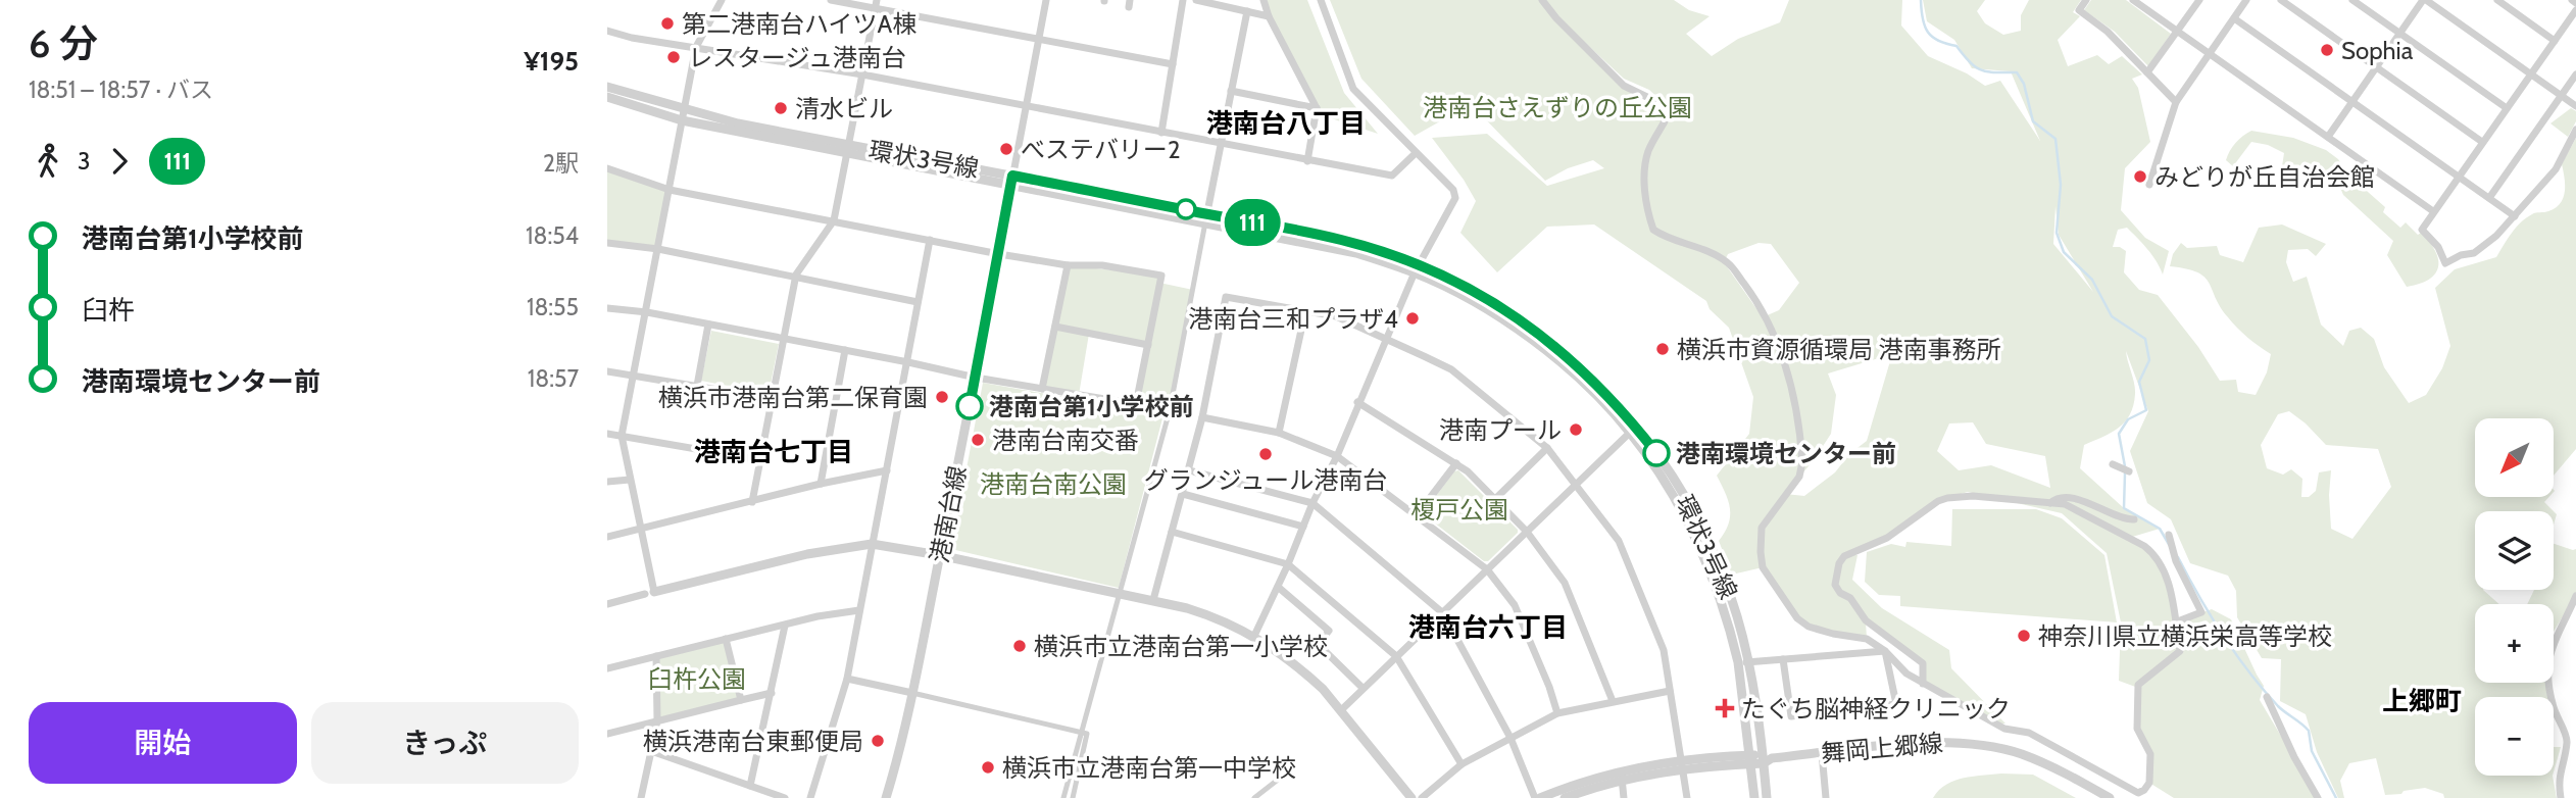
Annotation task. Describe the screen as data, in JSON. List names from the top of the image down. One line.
{"streets":{"street":["環状3号線","港南台線","舞岡上郷線"]},"crossings":[["環状3号線","港南台線"],["環状3号線","舞岡上郷線"]],"districts":["港南台八丁目","港南台七丁目","港南台六丁目","上郷町"],"parks":["港南台さえずりの丘公園","港南台南公園","榎戸公園","臼杵公園"],"places":{"other":["第二港南台ハイツA棟","Sophia","レスタージュ港南台","清水ビル","べステバリー2","みどりが丘自治会館","港南台三和プラザ4","横浜市資源循環局 港南事務所","横浜市港南台第二保育園","港南台第1小学校前","港南プール","港南台南交番","港南環境センター前","グランジュール港南台","神奈川県立横浜栄高等学校","横浜市立港南台第一小学校","横浜港南台東郵便局","横浜市立港南台第一中学校"],"health":["たぐち脳神経クリニック"]},"lines":["bus line 111"],"north":"bottom left","page":{"heading":["6 分","18:51 – 18:57 · バス","¥195"],"on_map":"111","legs":["3","111","2駅"],"list":[{"name":"港南台第1小学校前","value":"18:54"},{"name":"臼杵","value":"18:55"},{"name":"港南環境センター前","value":"18:57"}],"map_buttons":["+","−"],"buttons":["開始","きっぷ"]}}
